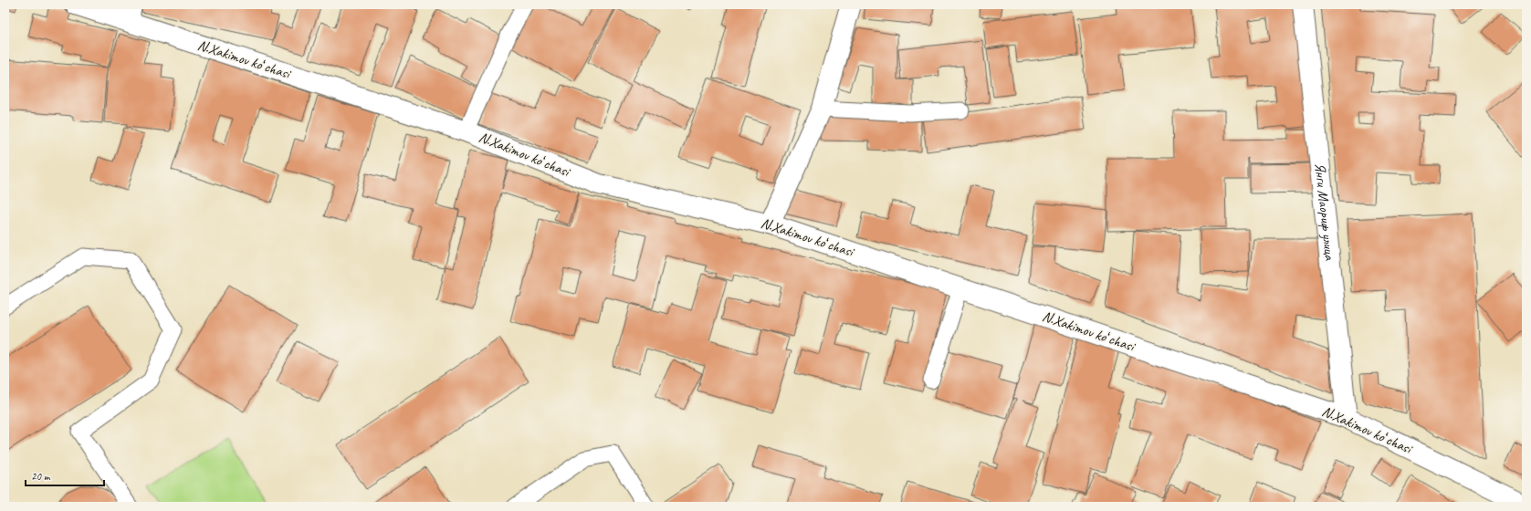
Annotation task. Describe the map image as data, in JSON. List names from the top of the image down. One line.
{"streets":{"street":["N.Xakimov koʻchasi","Янги Маориф улица"]},"crossings":[["N.Xakimov koʻchasi","Янги Маориф улица"]],"scale_bar":"20 m"}
